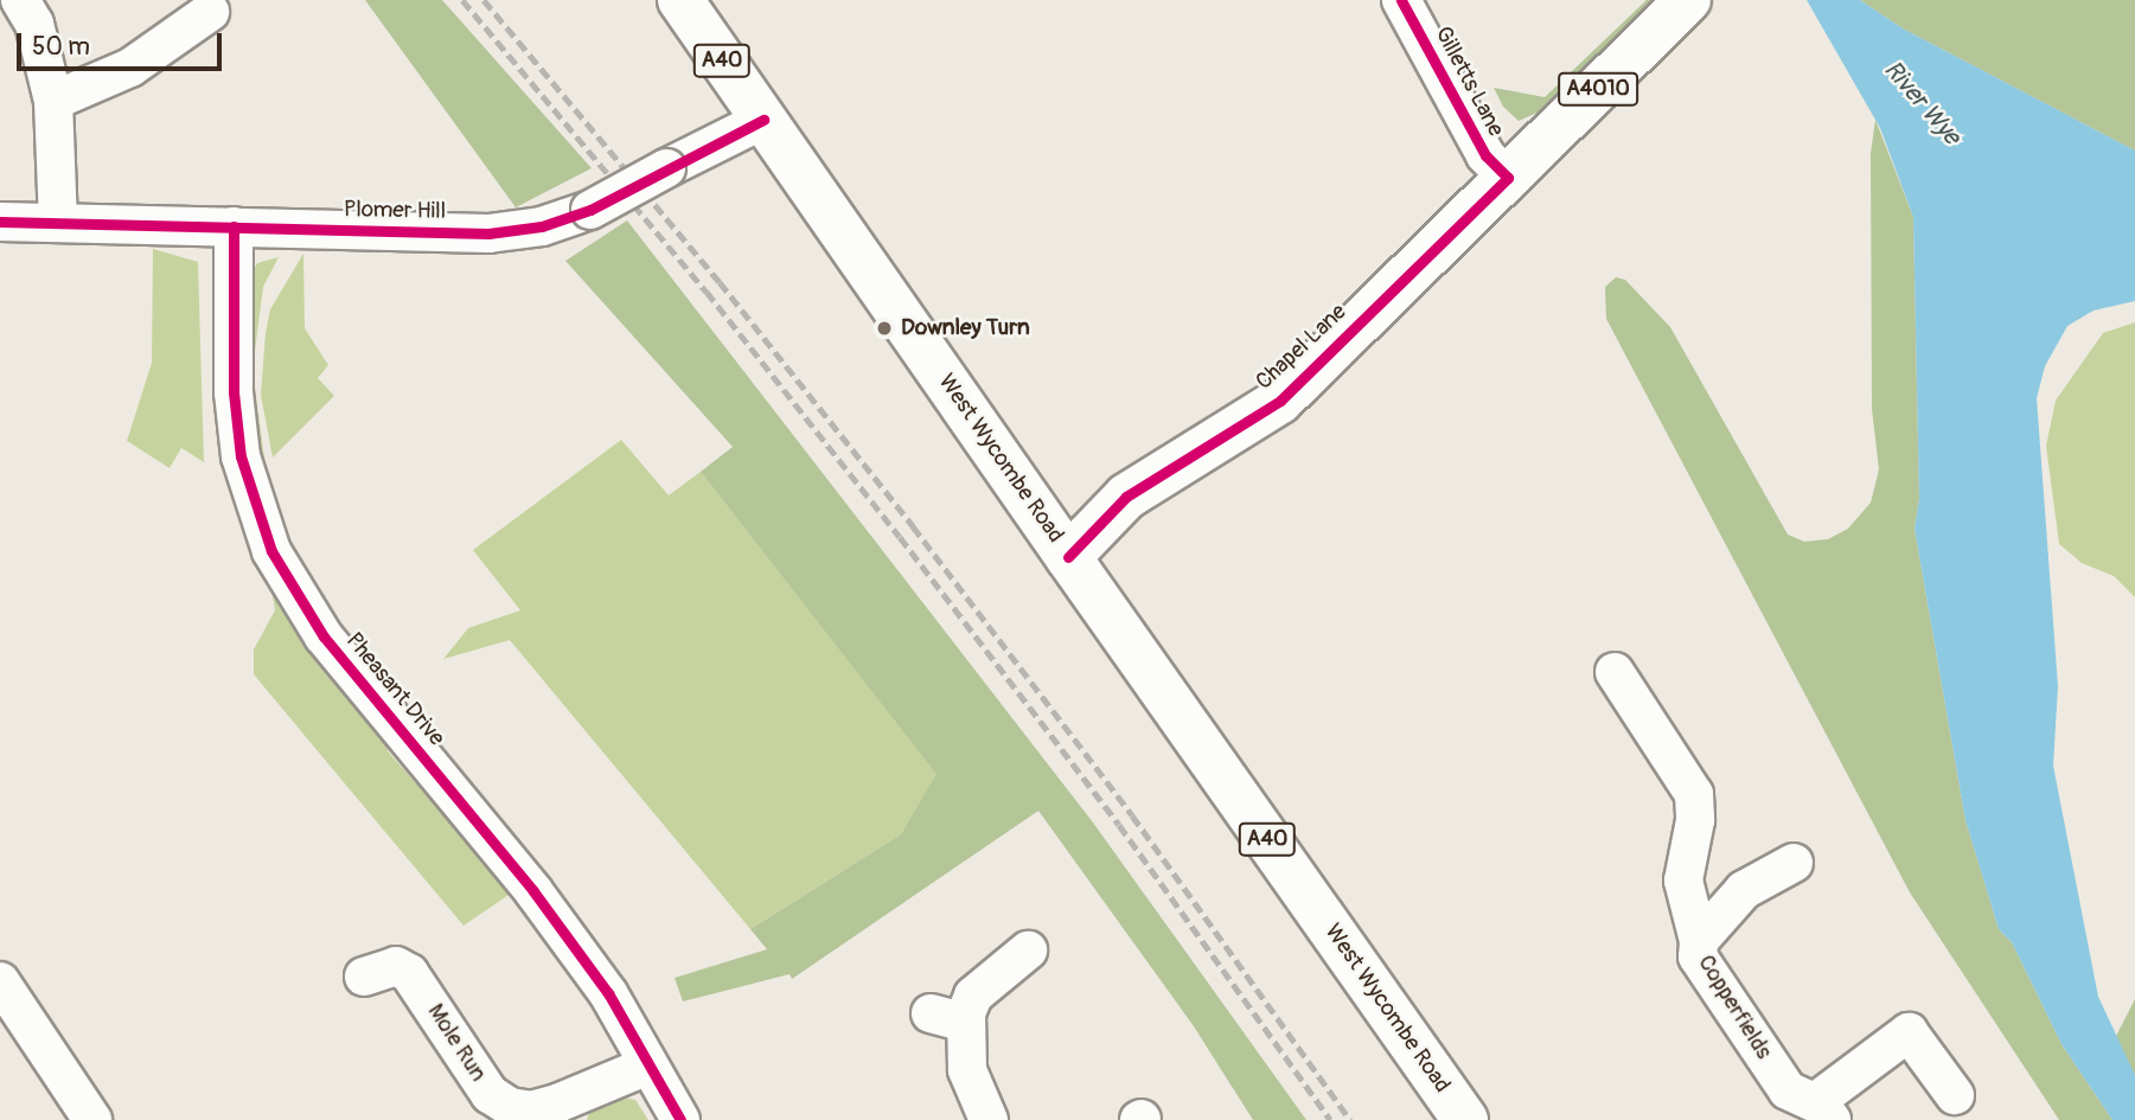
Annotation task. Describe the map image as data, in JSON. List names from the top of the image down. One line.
{"streets":{"main road":["A40","A4010","Chapel Lane","West Wycombe Road"],"street":["Gilletts Lane","Plomer Hill","Pheasant Drive","Copperfields","Mole Run"]},"crossings":[["Gilletts Lane","Chapel Lane"],["Plomer Hill","West Wycombe Road"],["Plomer Hill","Pheasant Drive"],["Chapel Lane","West Wycombe Road"],["Pheasant Drive","Mole Run"]],"water":["River Wye"],"places":["Downley Turn"],"scale_bar":"50 m"}
